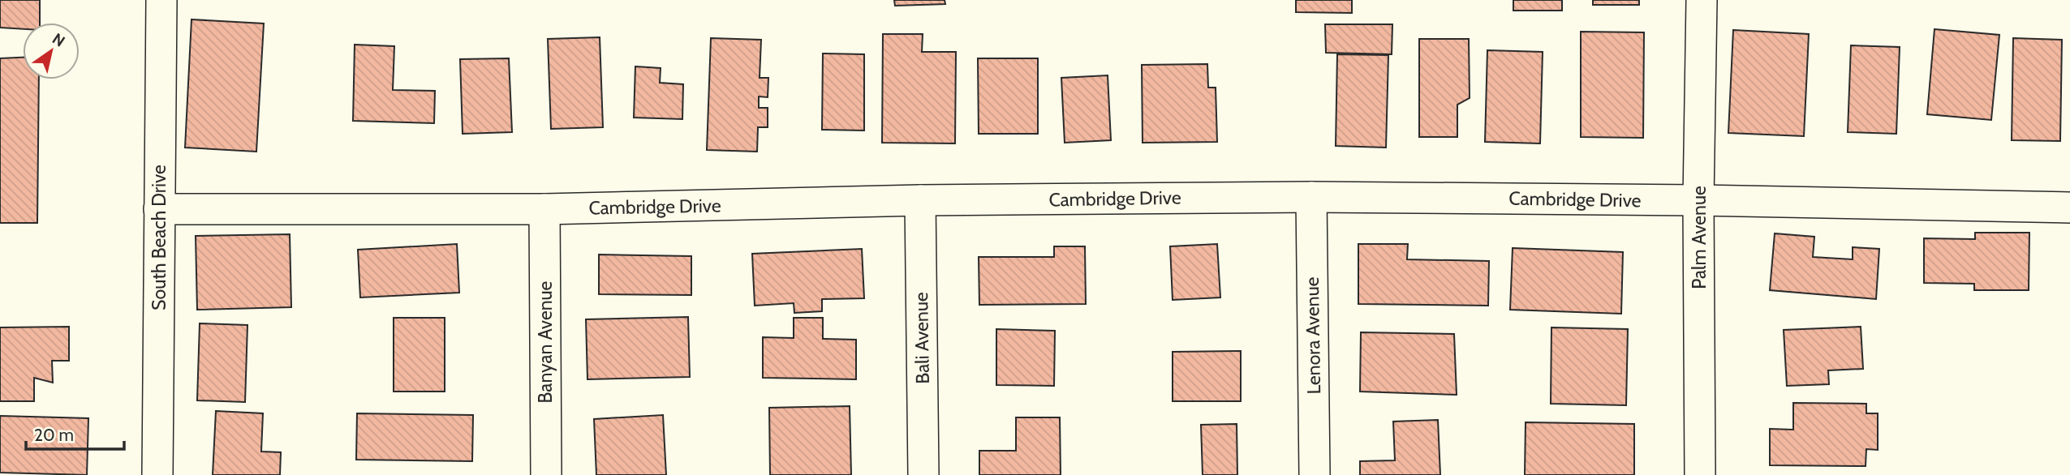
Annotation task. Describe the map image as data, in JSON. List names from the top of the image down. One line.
{"streets":{"street":["Cambridge Drive","South Beach Drive","Palm Avenue","Lenora Avenue","Bali Avenue","Banyan Avenue"]},"crossings":[["Cambridge Drive","South Beach Drive"],["Cambridge Drive","Palm Avenue"],["Cambridge Drive","Lenora Avenue"],["Cambridge Drive","Bali Avenue"],["Cambridge Drive","Banyan Avenue"]],"scale_bar":"20 m","north":"top right"}
